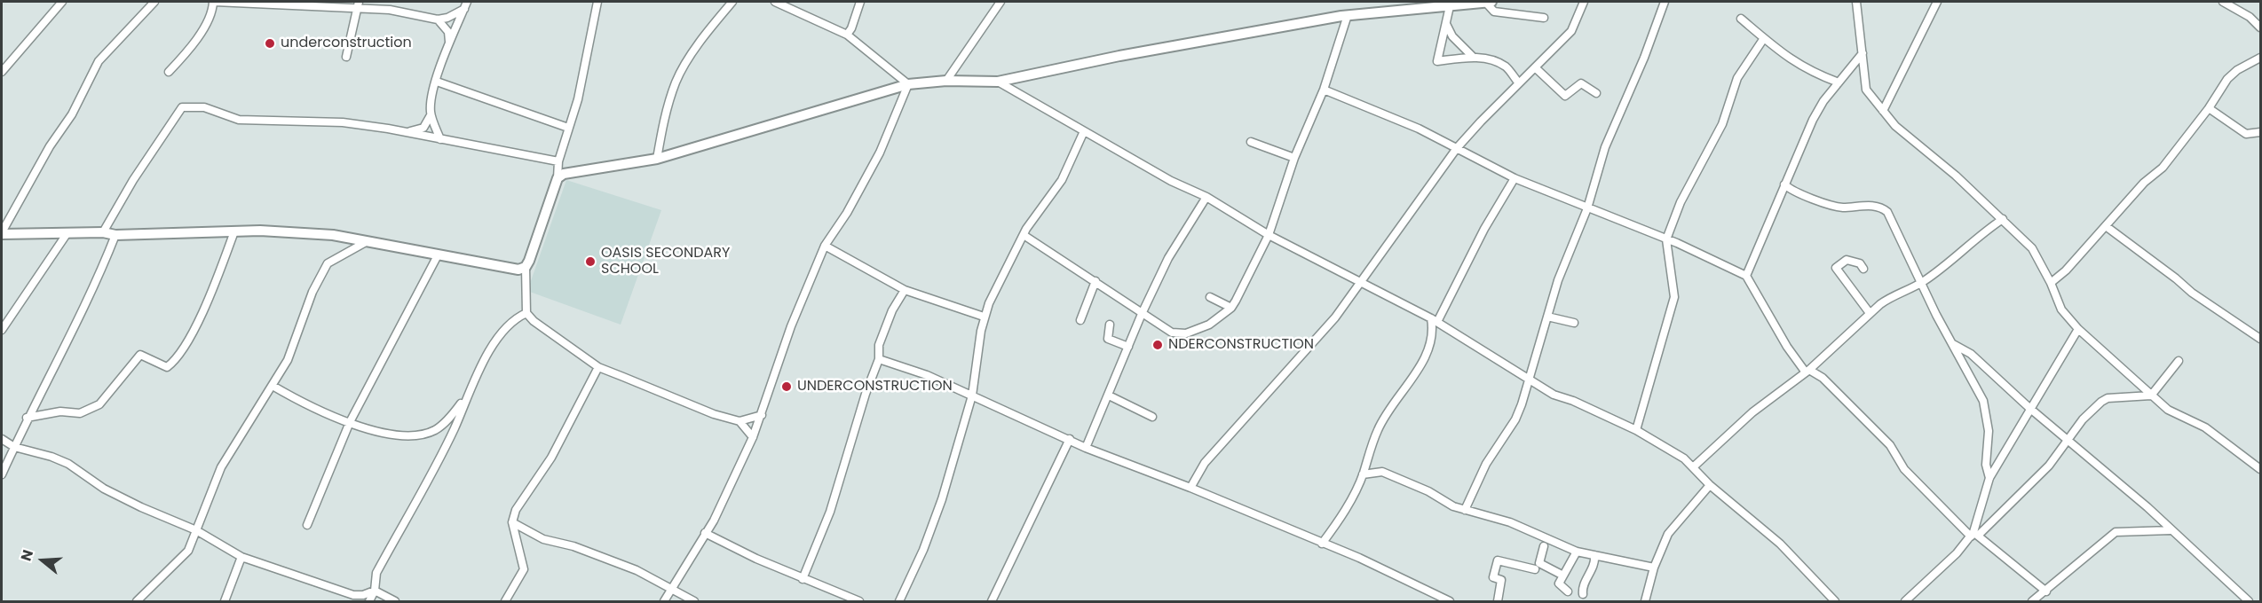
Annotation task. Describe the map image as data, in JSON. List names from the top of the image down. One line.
{"places":["underconstruction","OASIS SECONDARY SCHOOL","NDERCONSTRUCTION","UNDERCONSTRUCTION"],"north":"left"}
